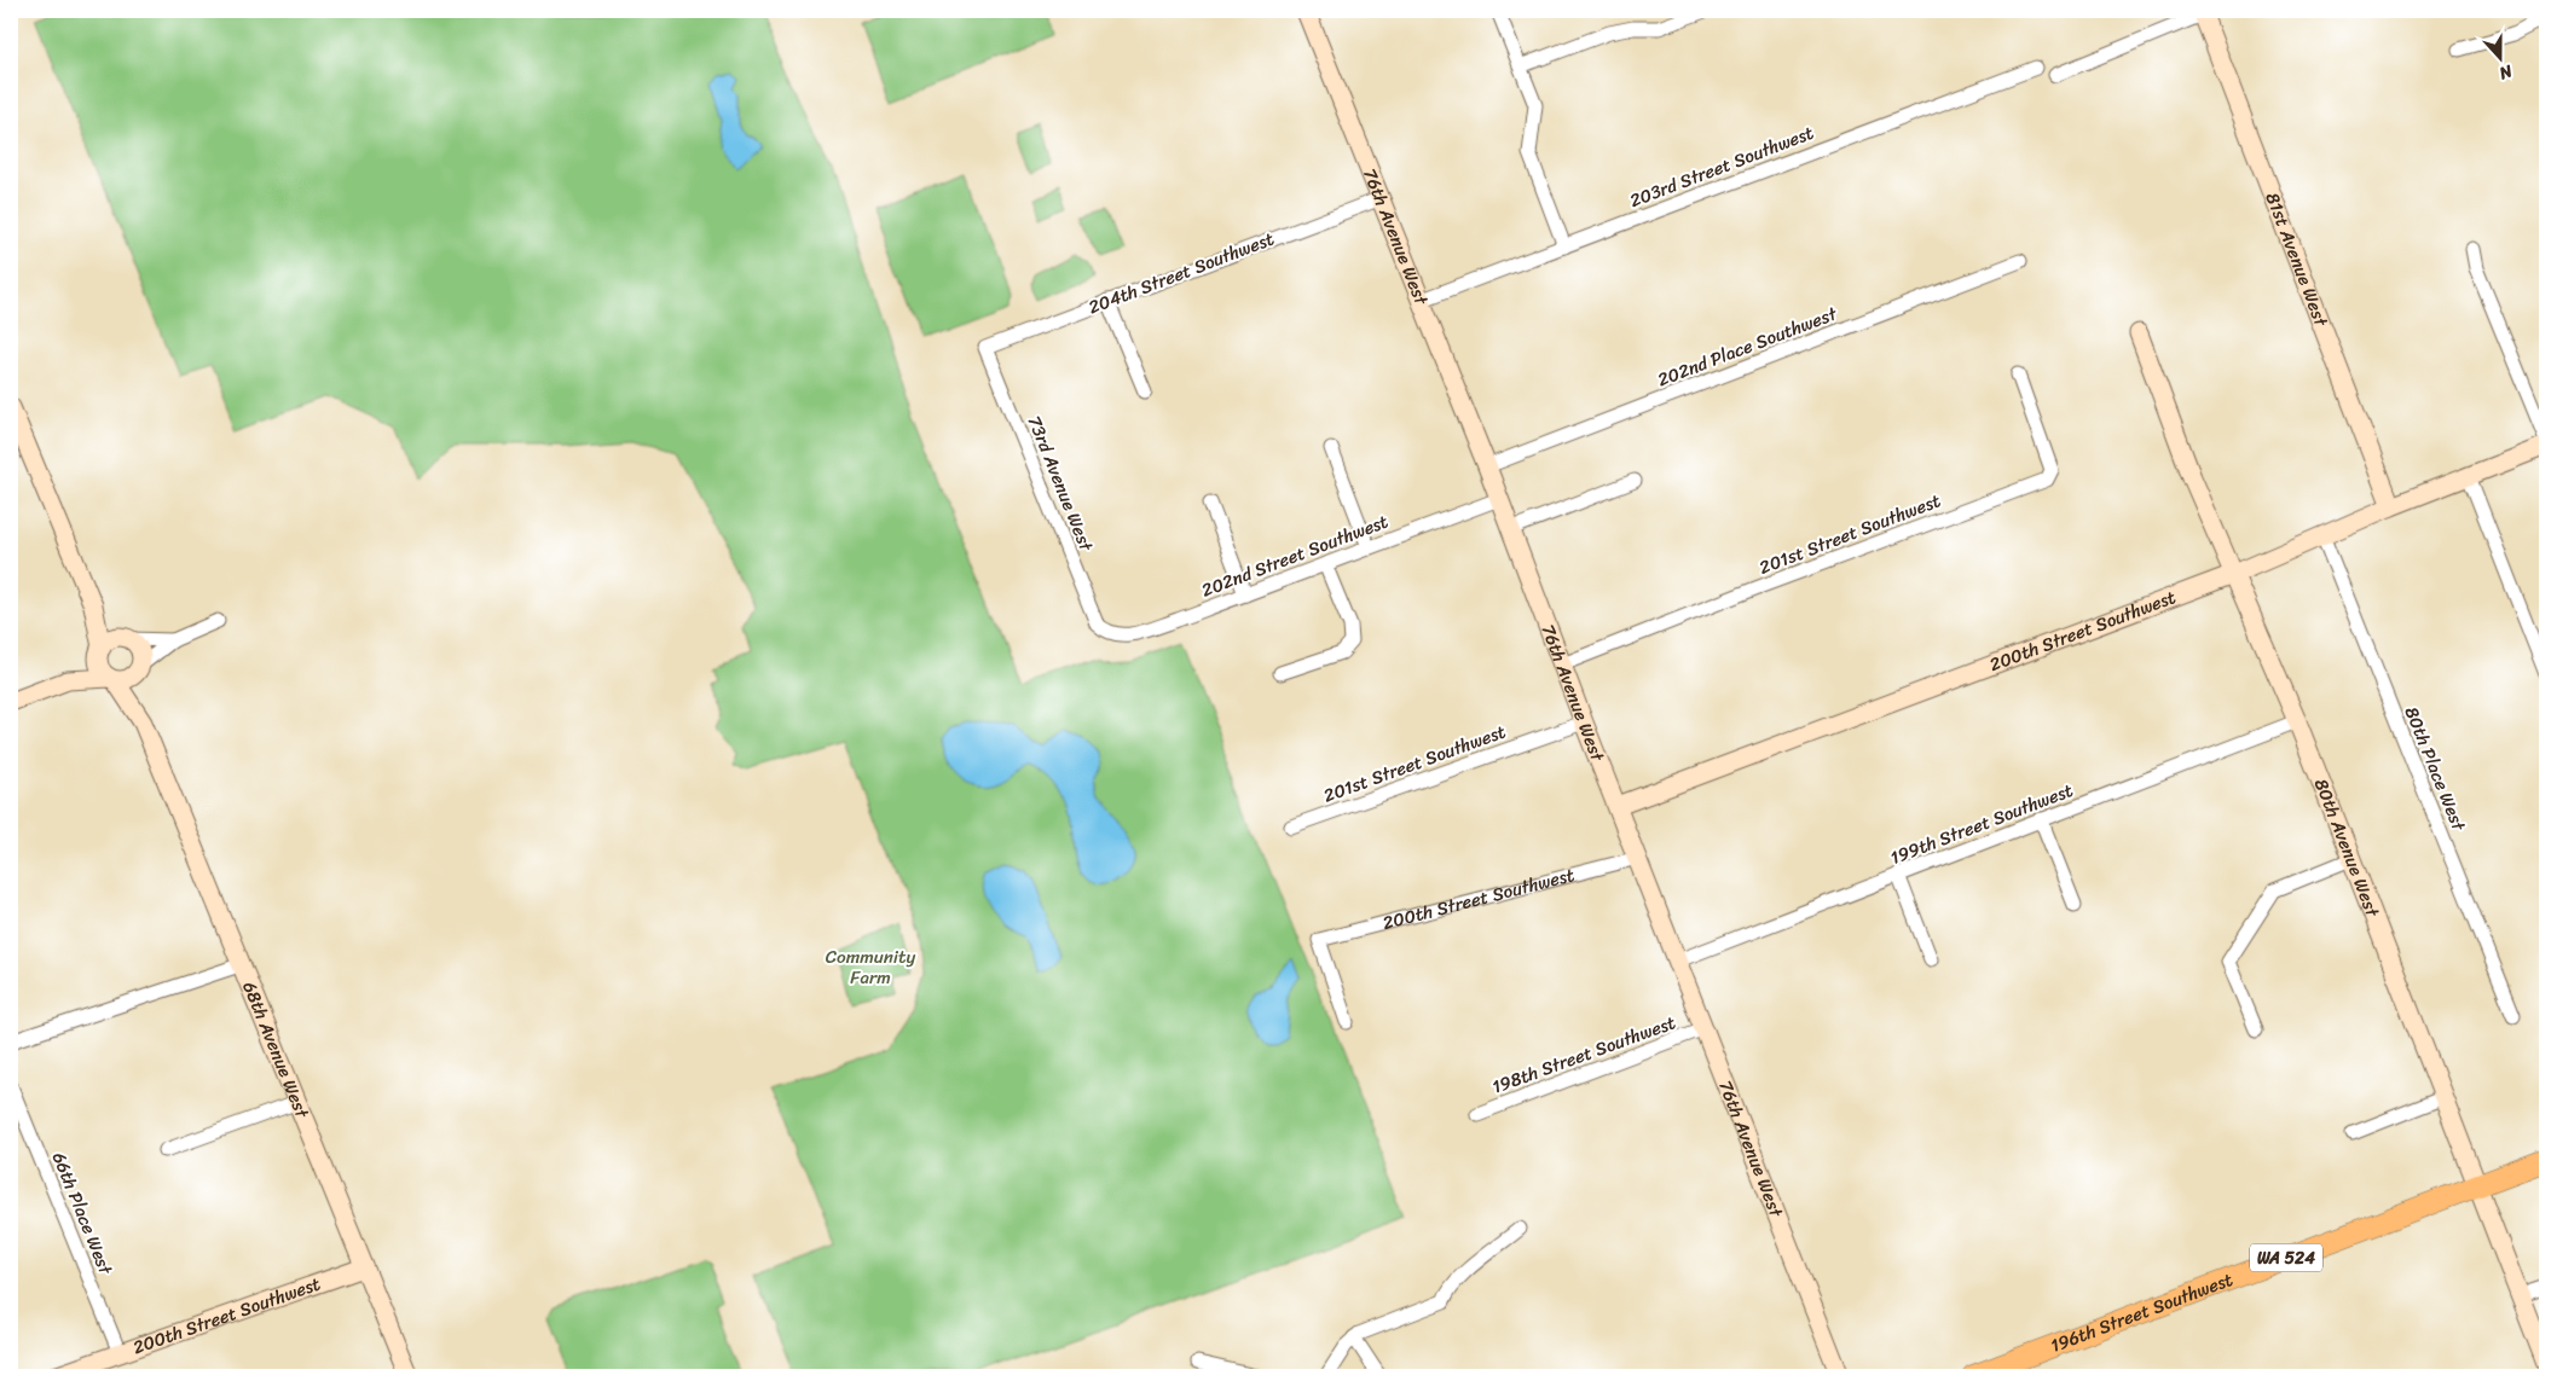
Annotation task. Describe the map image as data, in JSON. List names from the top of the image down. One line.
{"streets":{"main road":["WA 524","196th Street Southwest"],"street":["203rd Street Southwest","76th Avenue West","81st Avenue West","204th Street Southwest","202nd Place Southwest","73rd Avenue West","201st Street Southwest","202nd Street Southwest","200th Street Southwest","80th Place West","199th Street Southwest","80th Avenue West","68th Avenue West","198th Street Southwest","66th Place West"]},"crossings":[["203rd Street Southwest","76th Avenue West"],["76th Avenue West","204th Street Southwest"],["76th Avenue West","202nd Place Southwest"],["76th Avenue West","201st Street Southwest"],["76th Avenue West","202nd Street Southwest"],["76th Avenue West","200th Street Southwest"],["76th Avenue West","199th Street Southwest"],["76th Avenue West","198th Street Southwest"],["81st Avenue West","200th Street Southwest"],["204th Street Southwest","73rd Avenue West"],["73rd Avenue West","202nd Street Southwest"],["200th Street Southwest","80th Place West"],["200th Street Southwest","80th Avenue West"],["200th Street Southwest","68th Avenue West"],["200th Street Southwest","66th Place West"],["199th Street Southwest","80th Avenue West"],["80th Avenue West","196th Street Southwest"]],"parks":["Community Farm"],"north":"bottom"}
